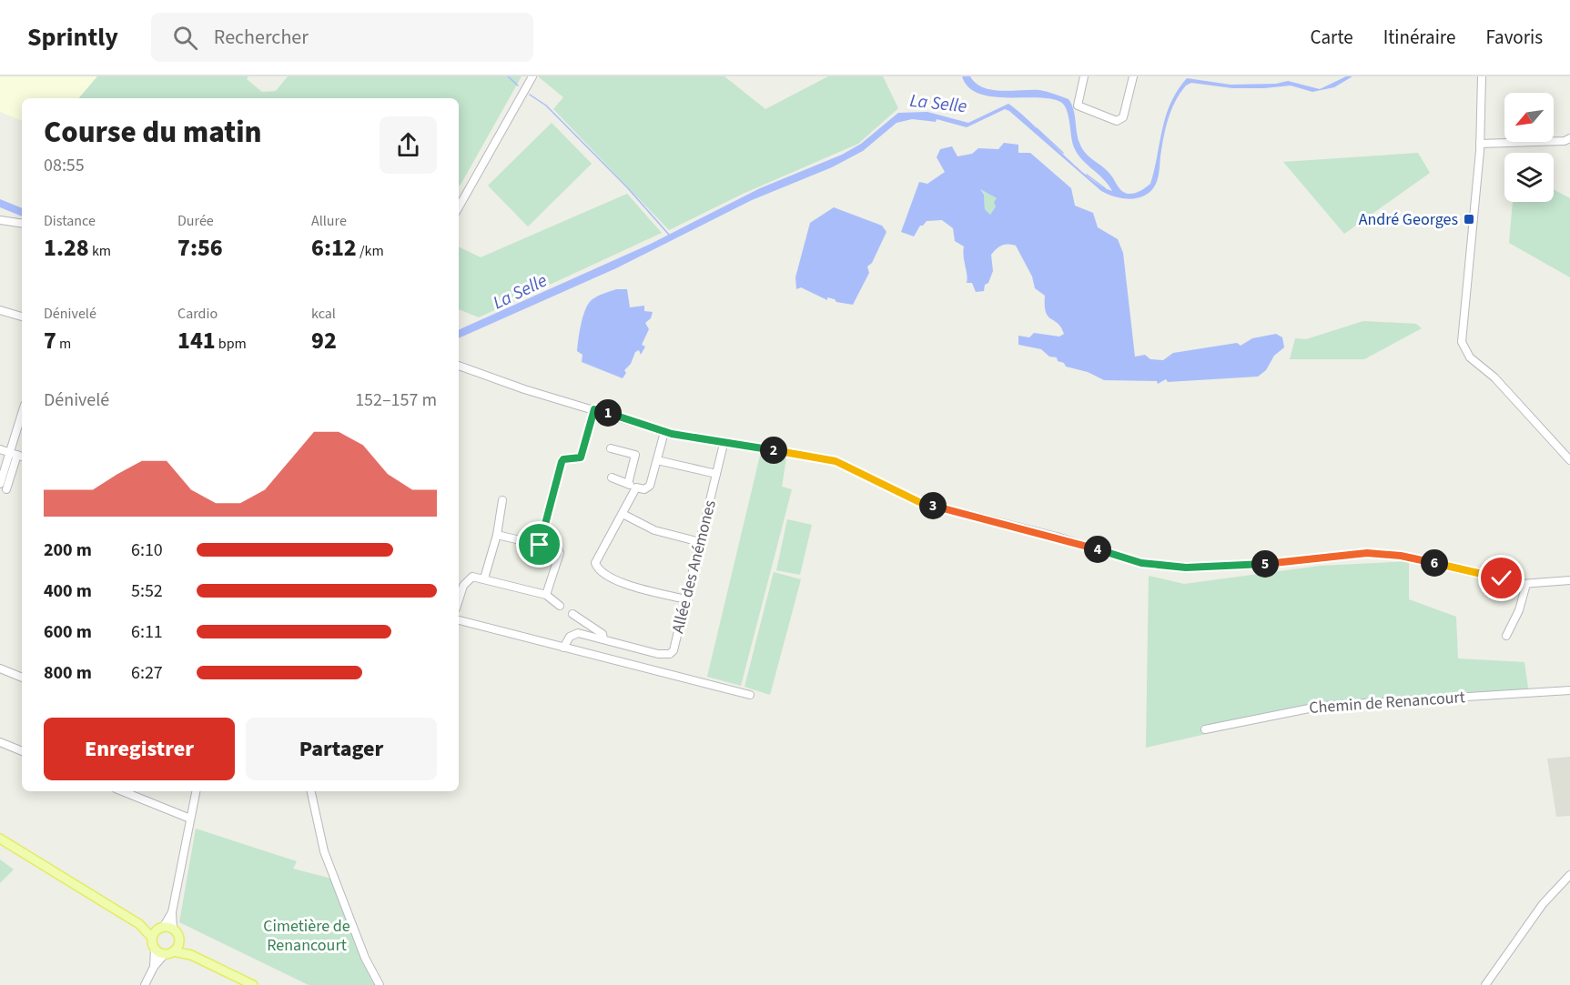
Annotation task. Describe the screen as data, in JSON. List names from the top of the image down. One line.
{"streets":{"street":["Allée des Anémones","Chemin de Renancourt"]},"water":["La Selle"],"parks":["Cimetière de Renancourt"],"places":{"transit":["André Georges"]},"north":"bottom left","page":{"header":"Sprintly","search":"Rechercher","nav":["Carte","Itinéraire","Favoris"],"heading":["Course du matin","08:55"],"stats":[["Distance","1.28 km"],["Durée","7:56"],["Allure","6:12 /km"],["Dénivelé","7 m"],["Cardio","141 bpm"],["kcal","92"]],"chart":["Dénivelé","152–157 m"],"pins":["1","2","3","4","6","5"],"list":[{"name":"200 m","note":"6:10"},{"name":"400 m","note":"5:52"},{"name":"600 m","note":"6:11"},{"name":"800 m","note":"6:27"}],"buttons":["Enregistrer","Partager"]}}
